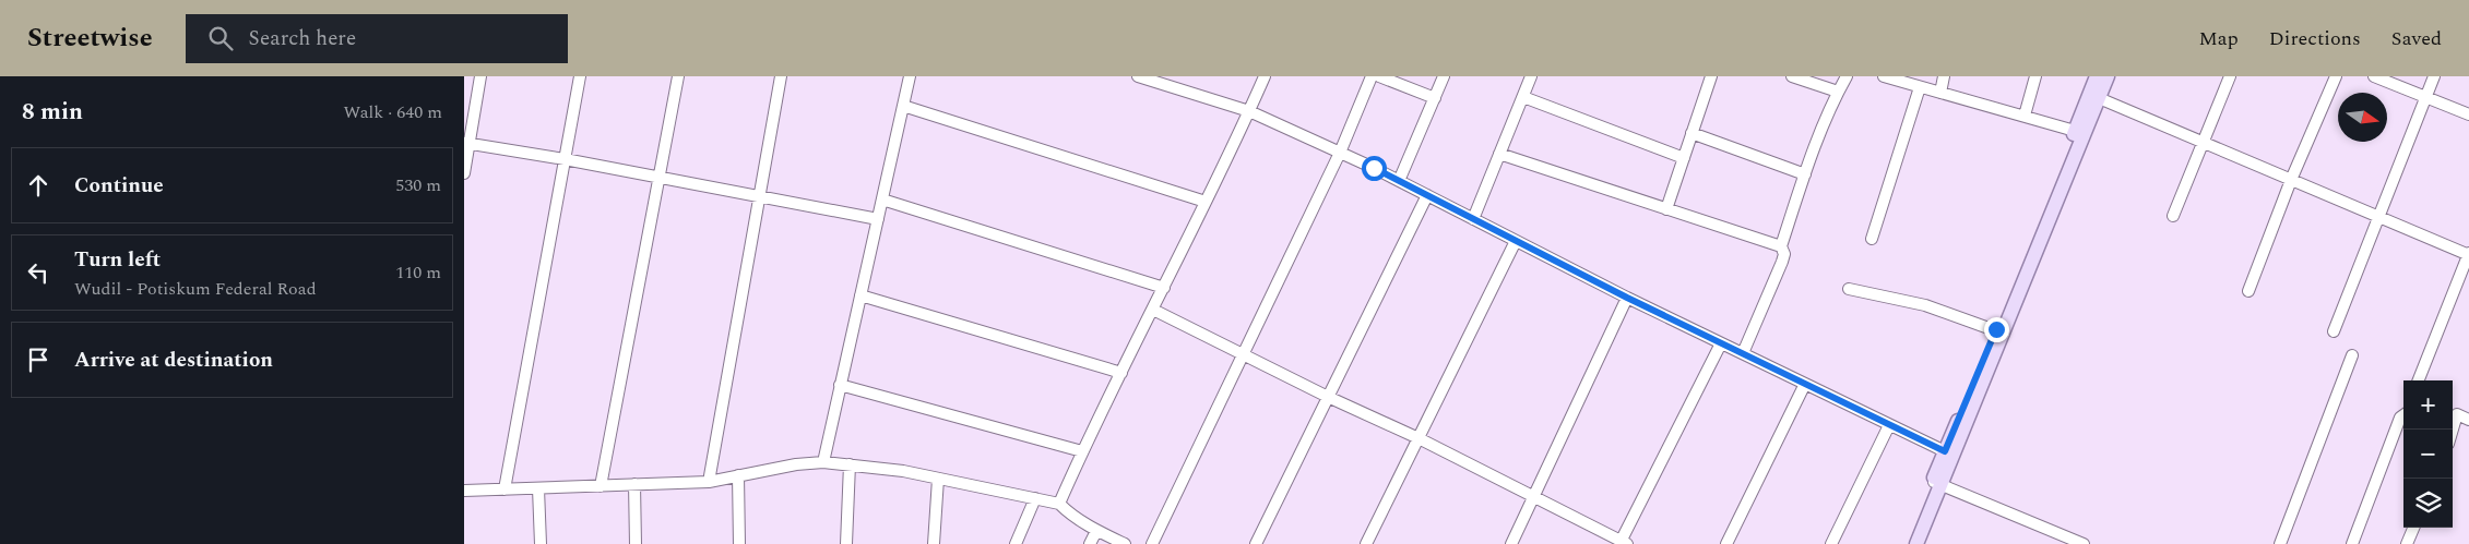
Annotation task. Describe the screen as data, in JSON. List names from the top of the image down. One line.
{"north":"right","page":{"header":"Streetwise","search":"Search here","nav":["Map","Directions","Saved"],"heading":["8 min","Walk · 640 m"],"list":[["Continue","530 m"],["Turn left","Wudil - Potiskum Federal Road","110 m"],"Arrive at destination"],"map_buttons":["+","−"]}}
